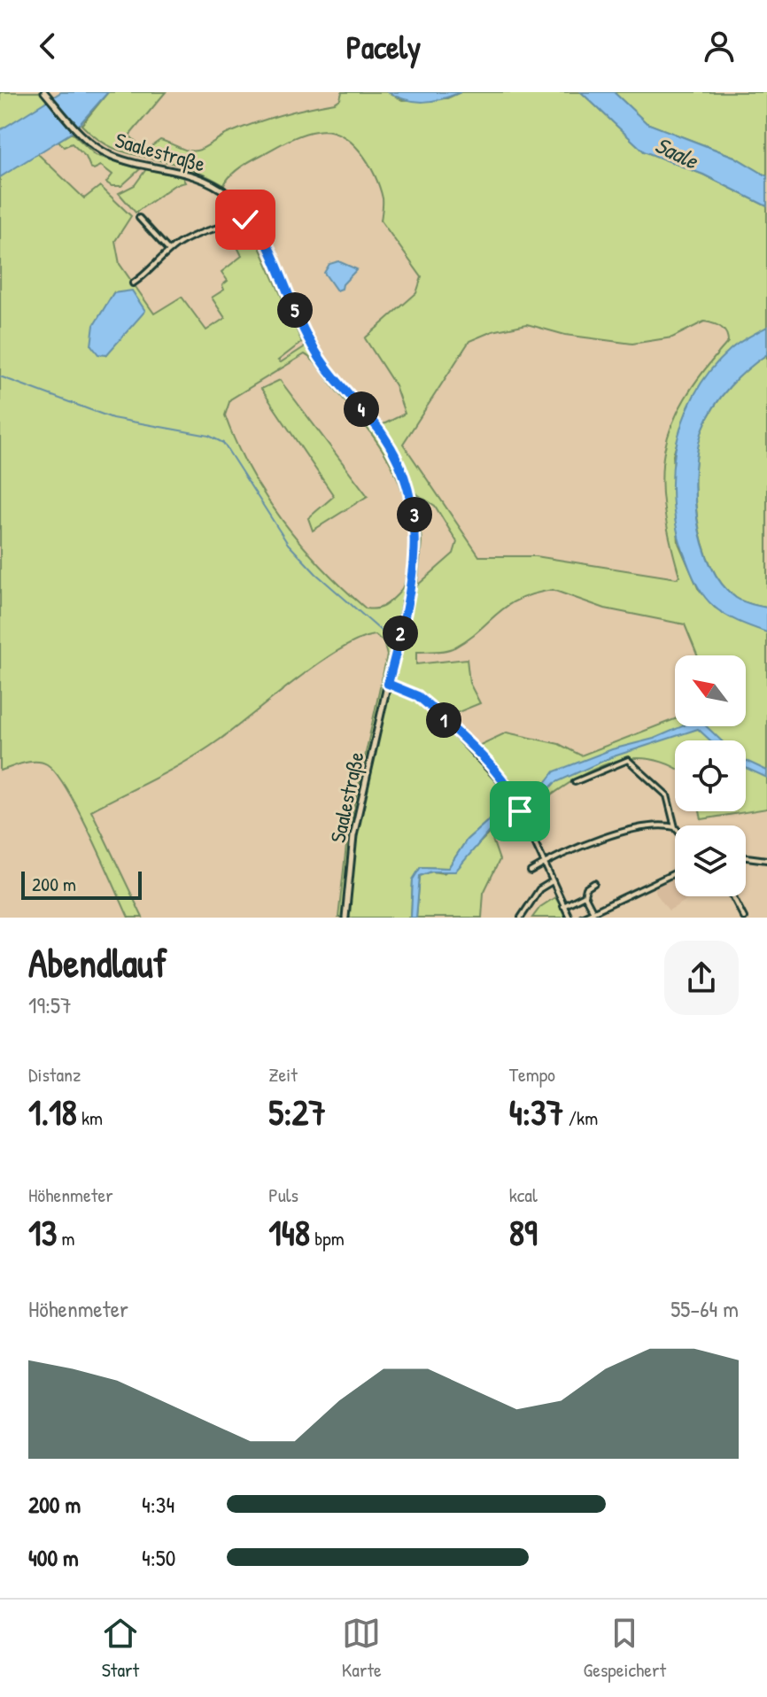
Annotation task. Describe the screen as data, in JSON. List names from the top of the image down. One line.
{"streets":{"street":["Saalestraße"]},"water":["Saale"],"scale_bar":"200 m","north":"top left","page":{"header":"Pacely","pins":["5","4","3","2","1"],"scale":"200 m","heading":["Abendlauf","19:57"],"stats":[["Distanz","1.18 km"],["Zeit","5:27"],["Tempo","4:37 /km"],["Höhenmeter","13 m"],["Puls","148 bpm"],["kcal","89"]],"chart":["Höhenmeter","55–64 m"],"list":[{"name":"200 m","note":"4:34"},{"name":"400 m","note":"4:50"}],"tabs":["Start","Karte","Gespeichert"]}}
